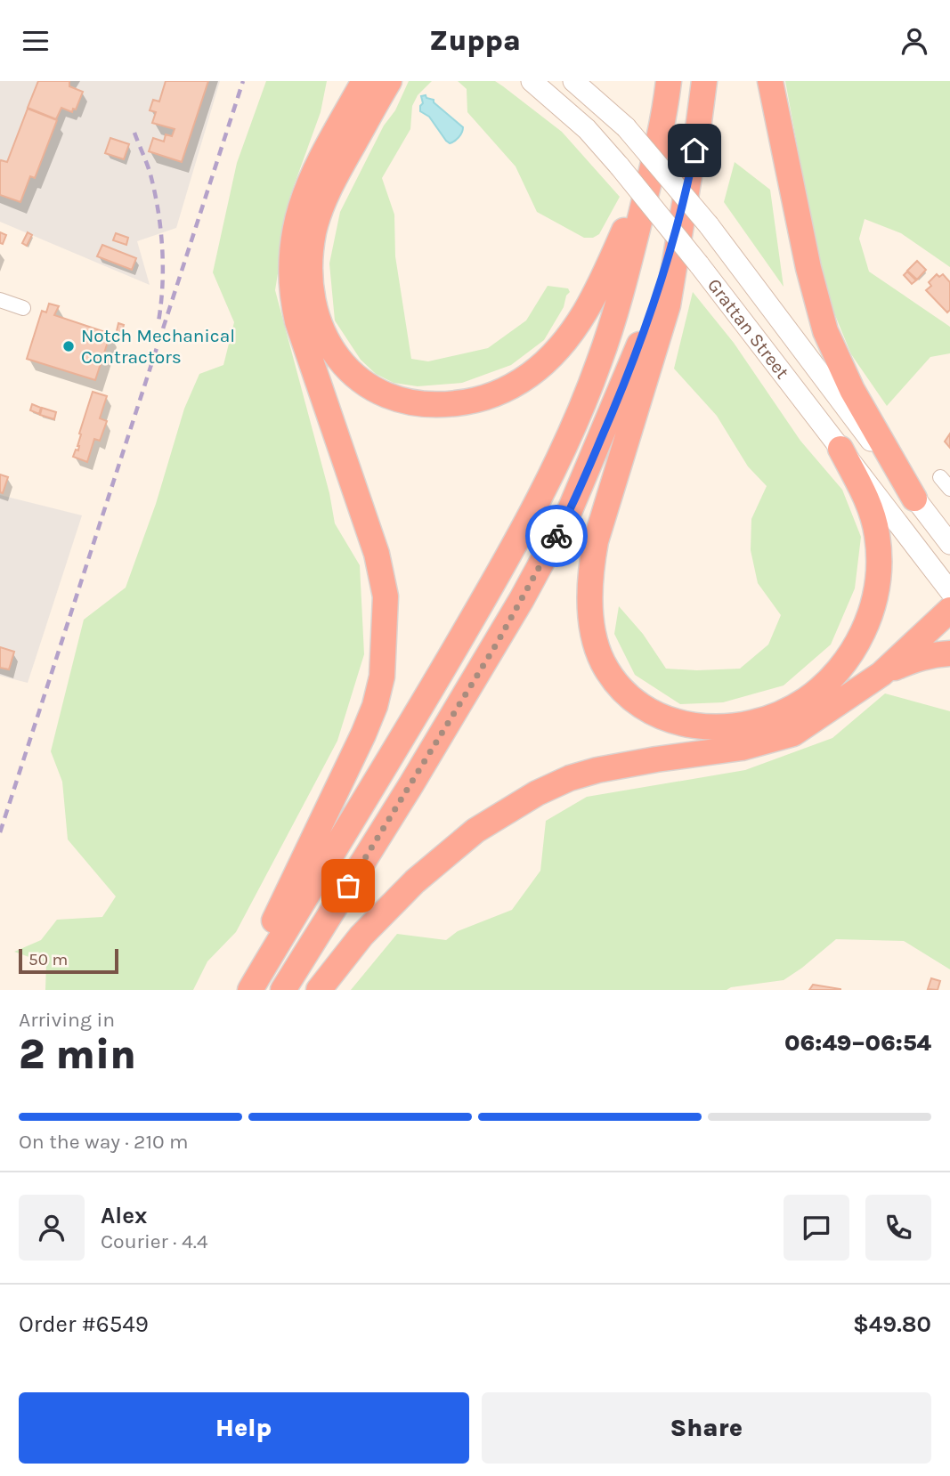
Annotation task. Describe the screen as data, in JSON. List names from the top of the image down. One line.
{"streets":{"main road":["Grattan Street"]},"places":["Notch Mechanical Contractors"],"scale_bar":"50 m","page":{"header":"Zuppa","scale":"50 m","heading":["2 min","Arriving in","06:49–06:54"],"panel":["Alex","Courier · 4.4","Order #6549","$49.80"],"bar":"On the way · 210 m","buttons":["Help","Share"]}}
